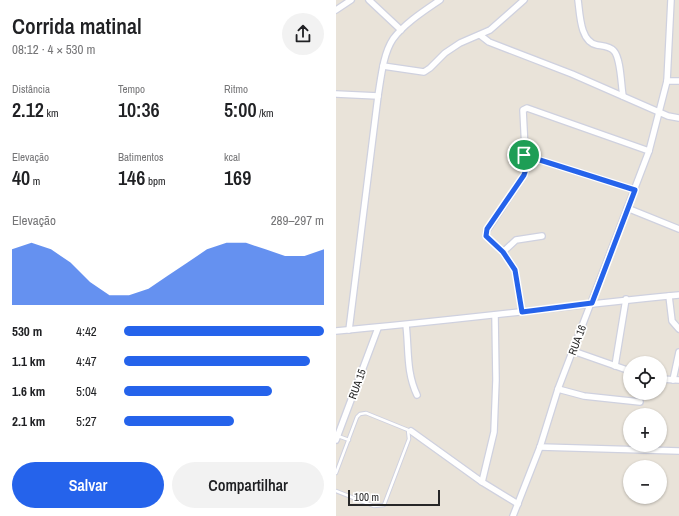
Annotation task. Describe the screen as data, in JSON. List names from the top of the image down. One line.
{"streets":{"street":["RUA 16","RUA 15"]},"scale_bar":"100 m","page":{"heading":["Corrida matinal","08:12 · 4 × 530 m"],"stats":[["Distância","2.12 km"],["Tempo","10:36"],["Ritmo","5:00 /km"],["Elevação","40 m"],["Batimentos","146 bpm"],["kcal","169"]],"chart":["Elevação","289–297 m"],"list":[{"name":"530 m","note":"4:42"},{"name":"1.1 km","note":"4:47"},{"name":"1.6 km","note":"5:04"},{"name":"2.1 km","note":"5:27"}],"map_buttons":["+","−"],"buttons":["Salvar","Compartilhar"],"scale":"100 m"}}
